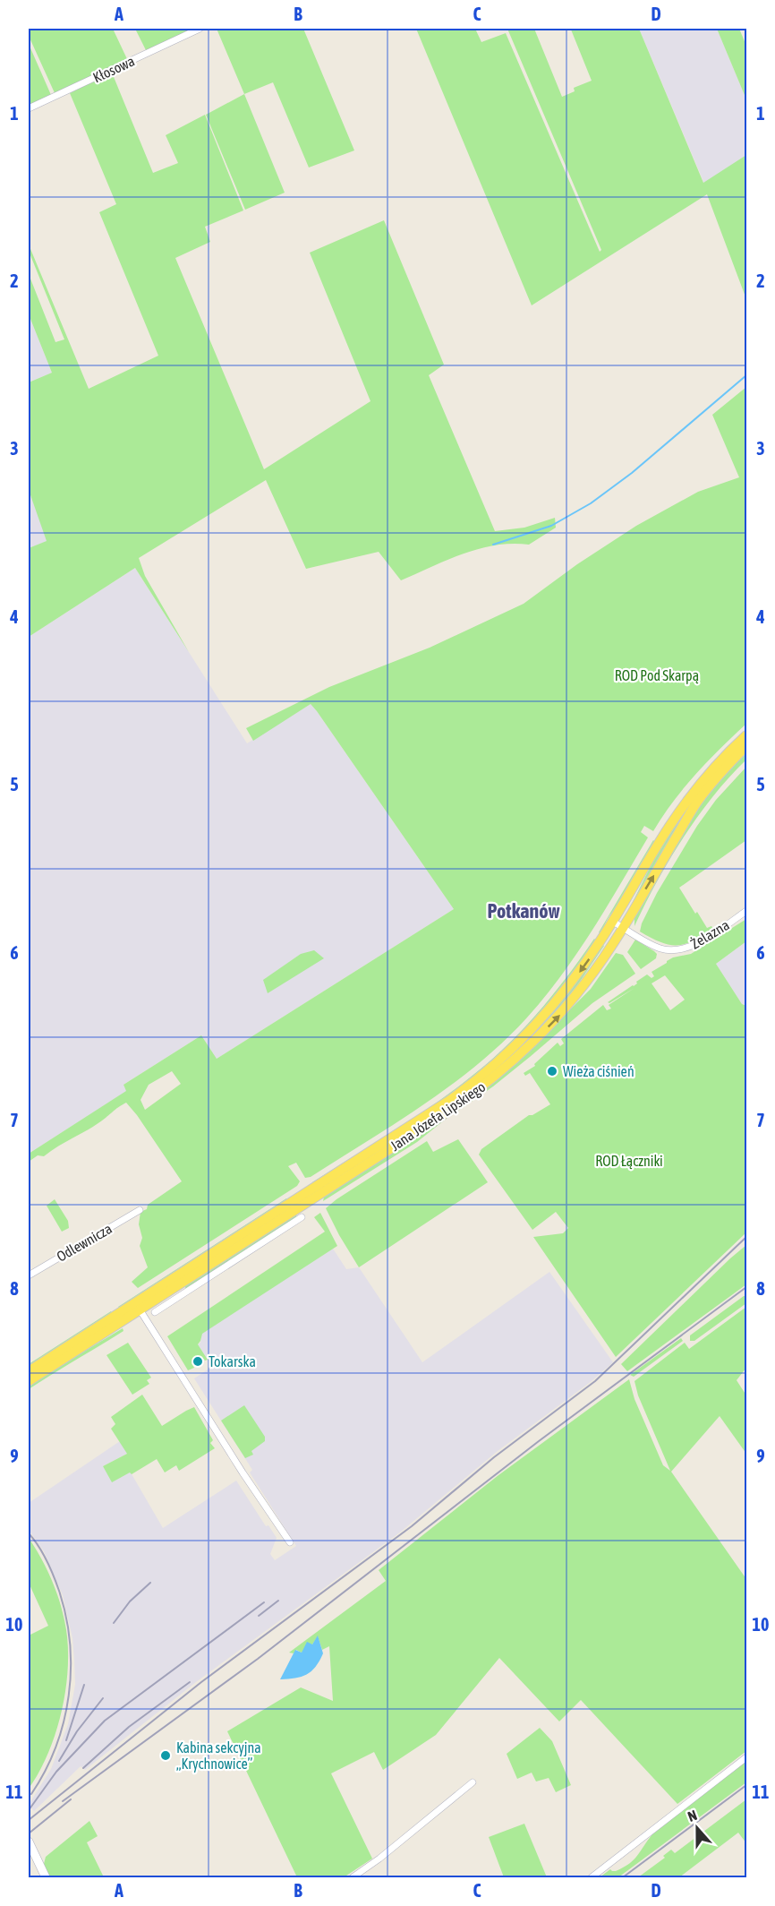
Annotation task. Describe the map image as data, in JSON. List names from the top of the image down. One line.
{"streets":{"main road":["Jana Józefa Lipskiego"],"street":["Kłosowa","Żelazna","Odlewnicza"]},"crossings":[["Żelazna","Jana Józefa Lipskiego"]],"districts":["Potkanów"],"parks":["ROD Pod Skarpą","ROD Łączniki"],"places":["Wieża ciśnień","Tokarska","Kabina sekcyjna „Krychnowice”"],"north":"top","grid":{"columns":["A","B","C","D"],"rows":["1","2","3","4","5","6","7","8","9","10","11"]}}
